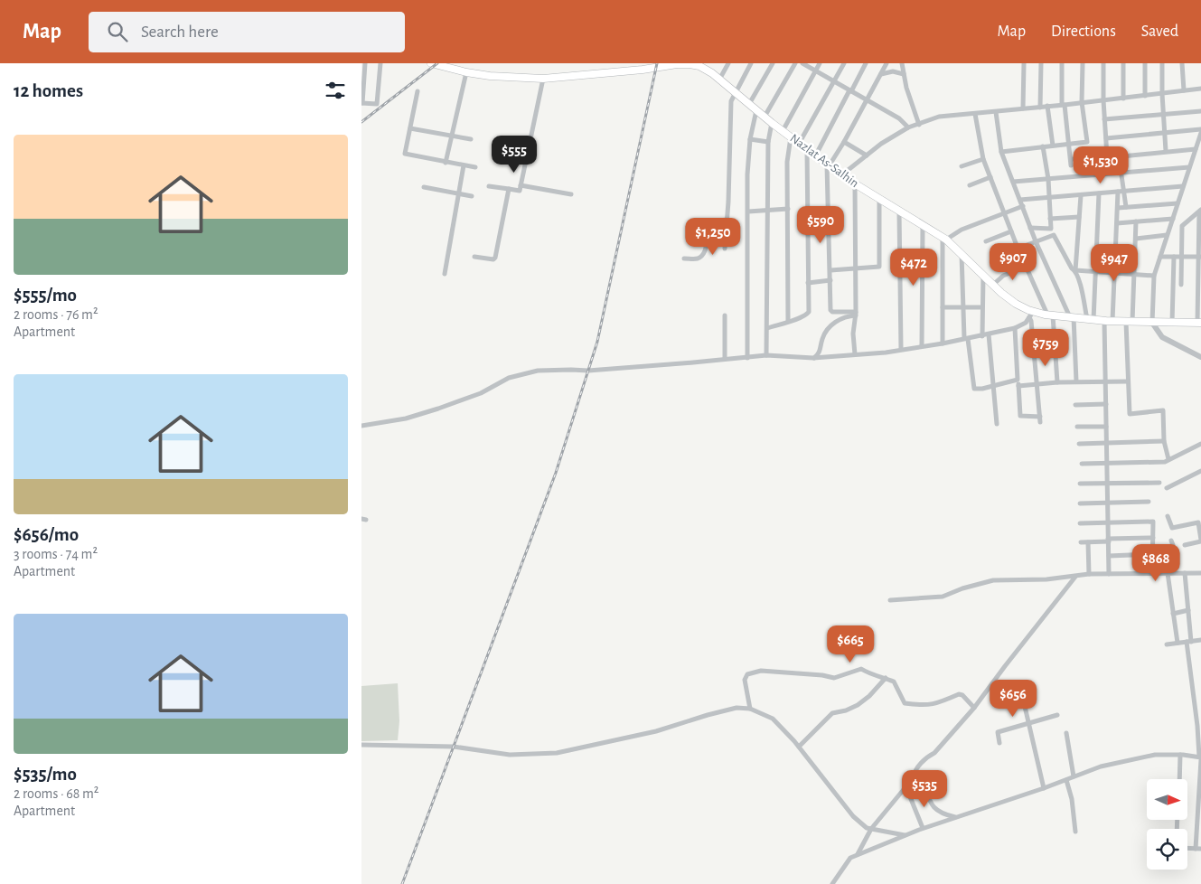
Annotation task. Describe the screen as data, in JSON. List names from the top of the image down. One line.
{"streets":{"main road":["Nazlat As-Salhin"]},"north":"right","page":{"header":"Map","search":"Search here","nav":["Map","Directions","Saved"],"heading":"12 homes","list":[{"name":"$555/mo","note":"2 rooms · 76 m² · Apartment"},{"name":"$656/mo","note":"3 rooms · 74 m² · Apartment"},{"name":"$535/mo","note":"2 rooms · 68 m² · Apartment"}],"price":["$555","$1,530","$590","$1,250","$907","$947","$472","$759","$868","$665","$656","$535"]}}
